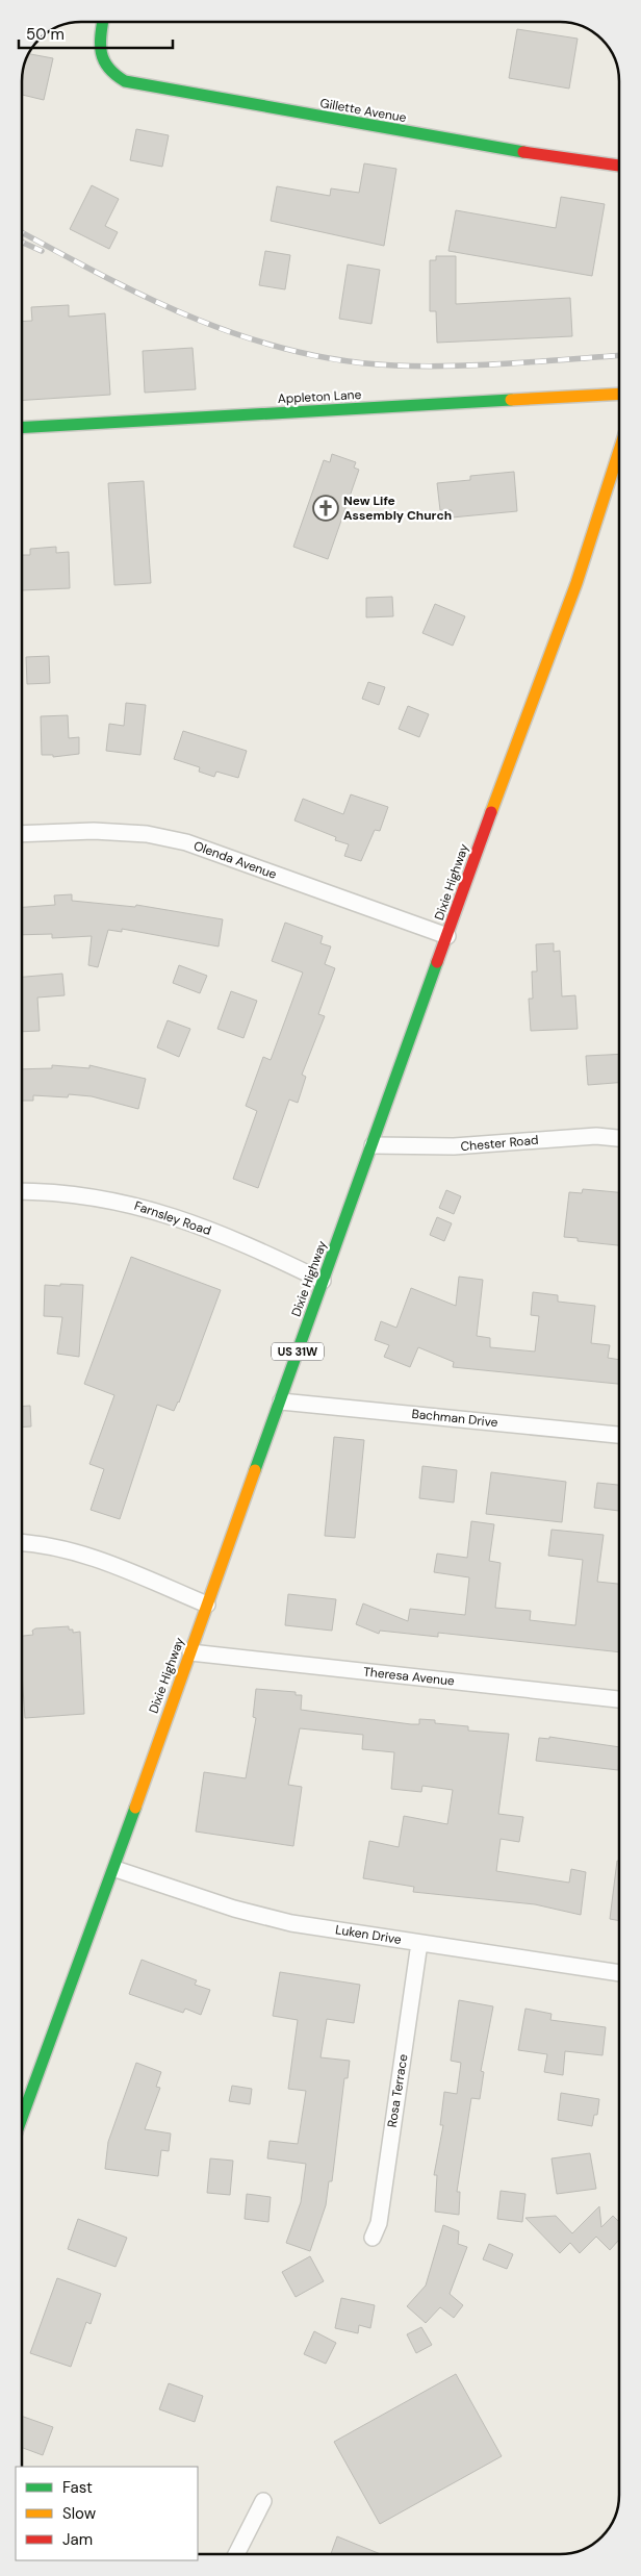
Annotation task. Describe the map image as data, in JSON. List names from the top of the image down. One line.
{"streets":{"main road":["Gillette Avenue","Appleton Lane","Dixie Highway","US 31W"],"street":["Olenda Avenue","Chester Road","Farnsley Road","Bachman Drive","Theresa Avenue","Luken Drive","Rosa Terrace"]},"crossings":[["Olenda Avenue","Dixie Highway"],["Dixie Highway","Chester Road"],["Dixie Highway","Farnsley Road"],["Dixie Highway","Bachman Drive"],["Dixie Highway","Theresa Avenue"],["Dixie Highway","Luken Drive"],["Luken Drive","Rosa Terrace"]],"places":{"church":["New Life Assembly Church"]},"legend":["Fast","Slow","Jam"],"scale_bar":"50 m"}
